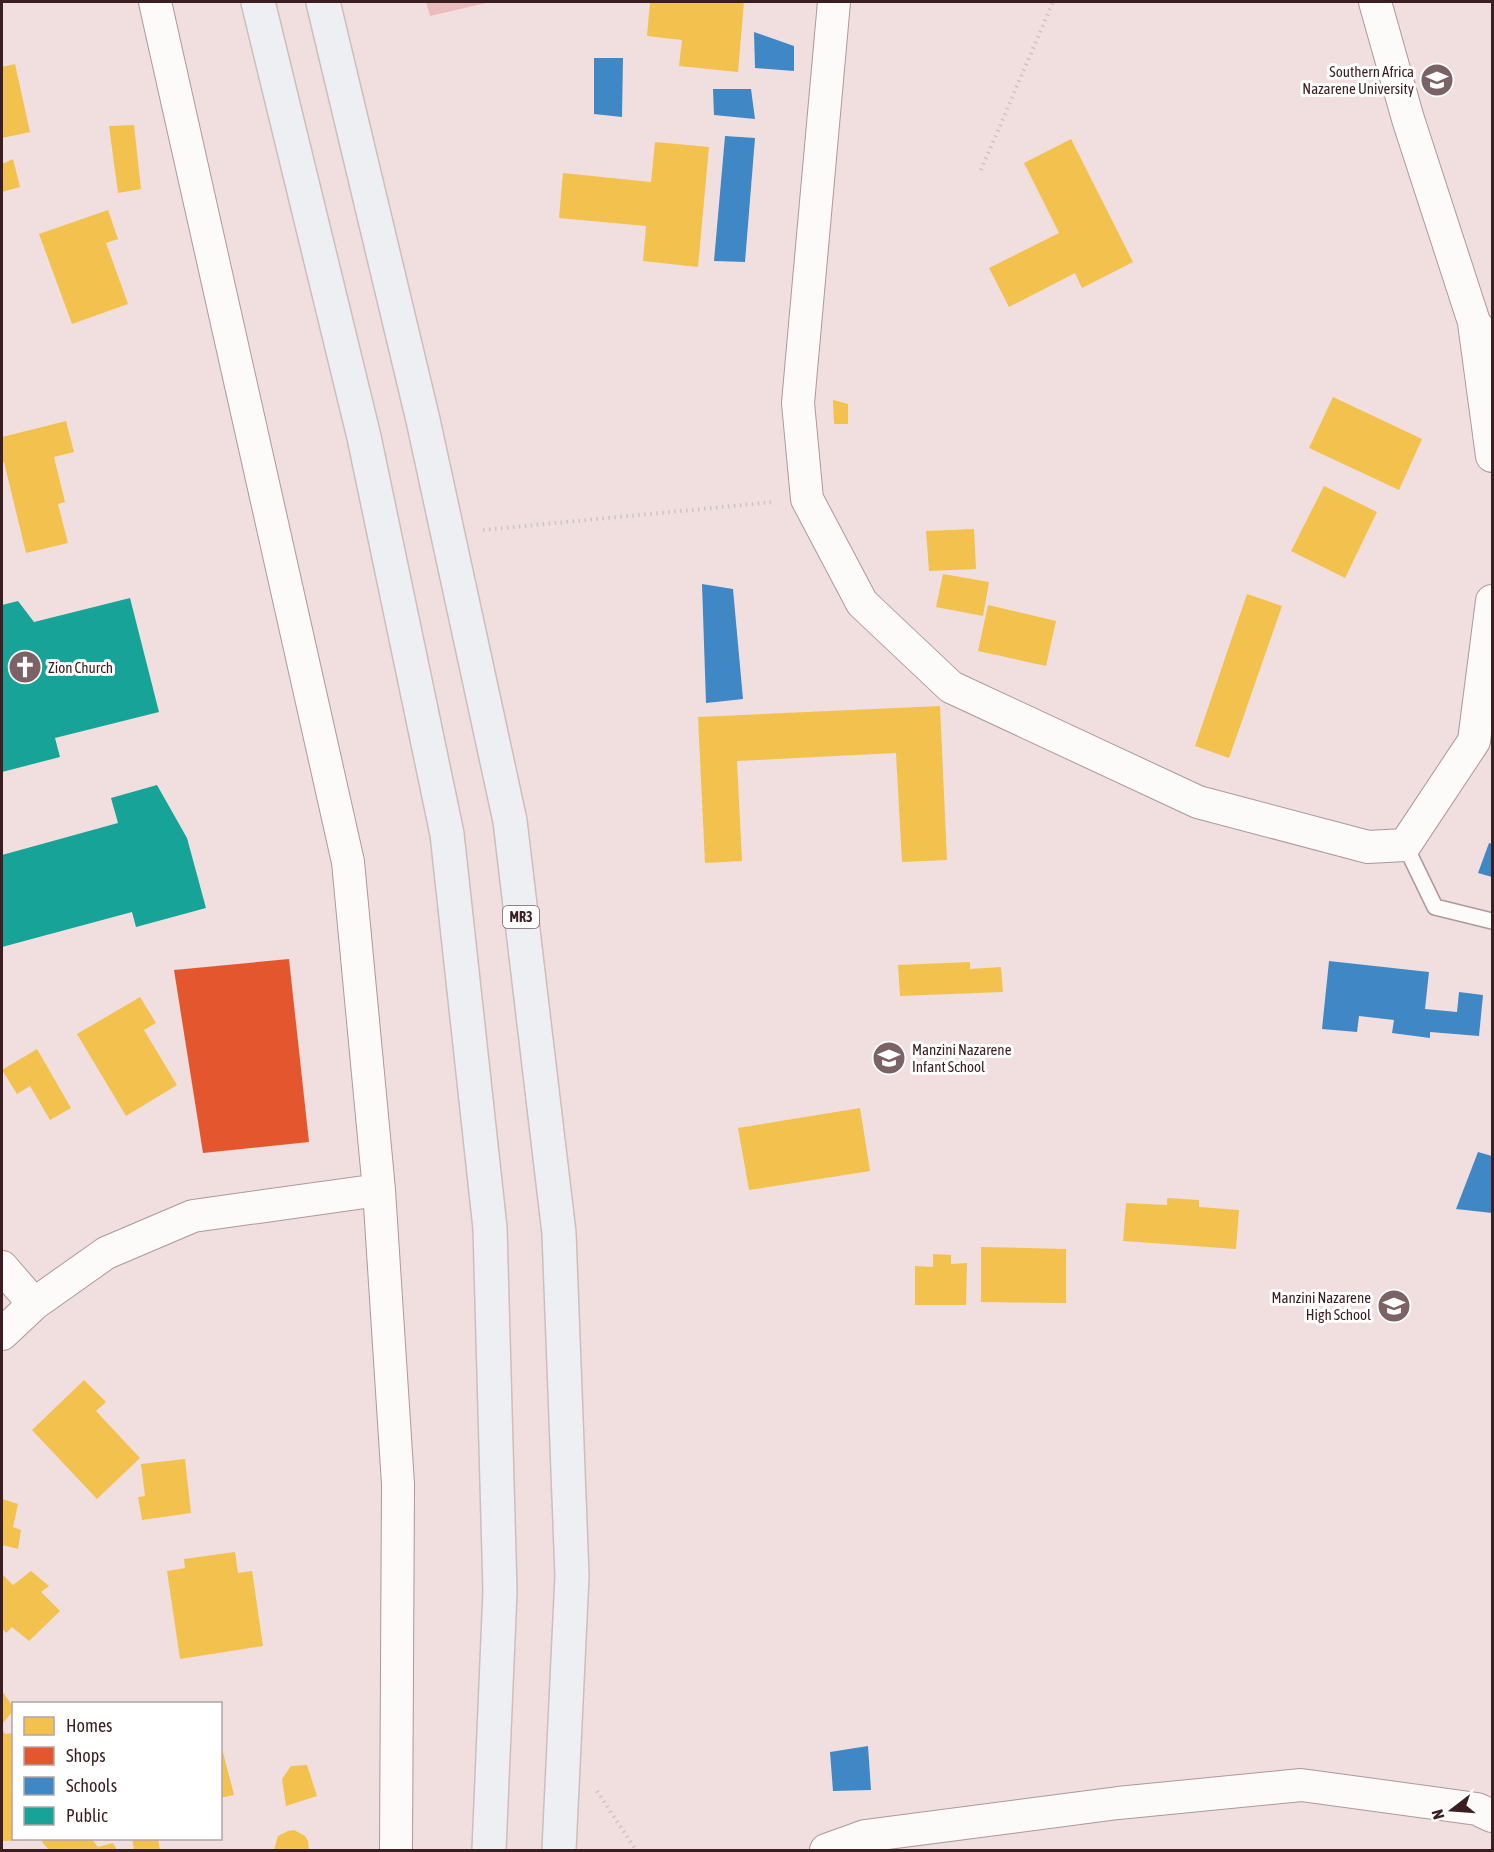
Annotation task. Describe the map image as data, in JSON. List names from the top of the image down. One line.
{"streets":{"highway":["MR3"]},"places":{"school or university":["Southern Africa Nazarene University","Manzini Nazarene Infant School","Manzini Nazarene High School"],"church":["Zion Church"]},"legend":["Homes","Shops","Schools","Public"],"north":"left"}
